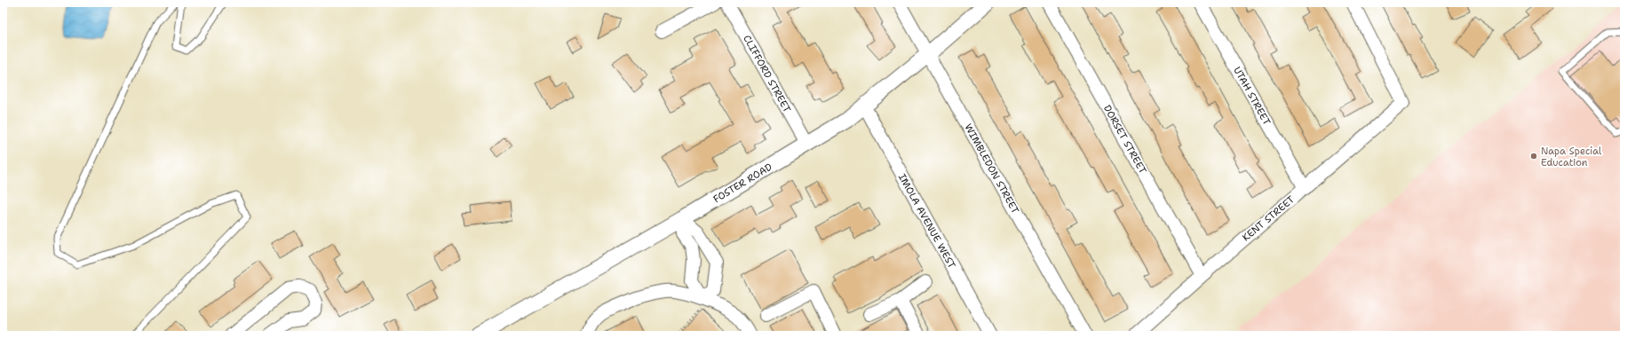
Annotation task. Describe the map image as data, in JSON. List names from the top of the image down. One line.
{"streets":{"street":["CLIFFORD STREET","UTAH STREET","DORSET STREET","WIMBLEDON STREET","FOSTER ROAD","KENT STREET","IMOLA AVENUE WEST"]},"crossings":[["CLIFFORD STREET","FOSTER ROAD"],["UTAH STREET","KENT STREET"],["DORSET STREET","KENT STREET"],["WIMBLEDON STREET","FOSTER ROAD"],["FOSTER ROAD","IMOLA AVENUE WEST"]],"places":["Napa Special Education"]}
